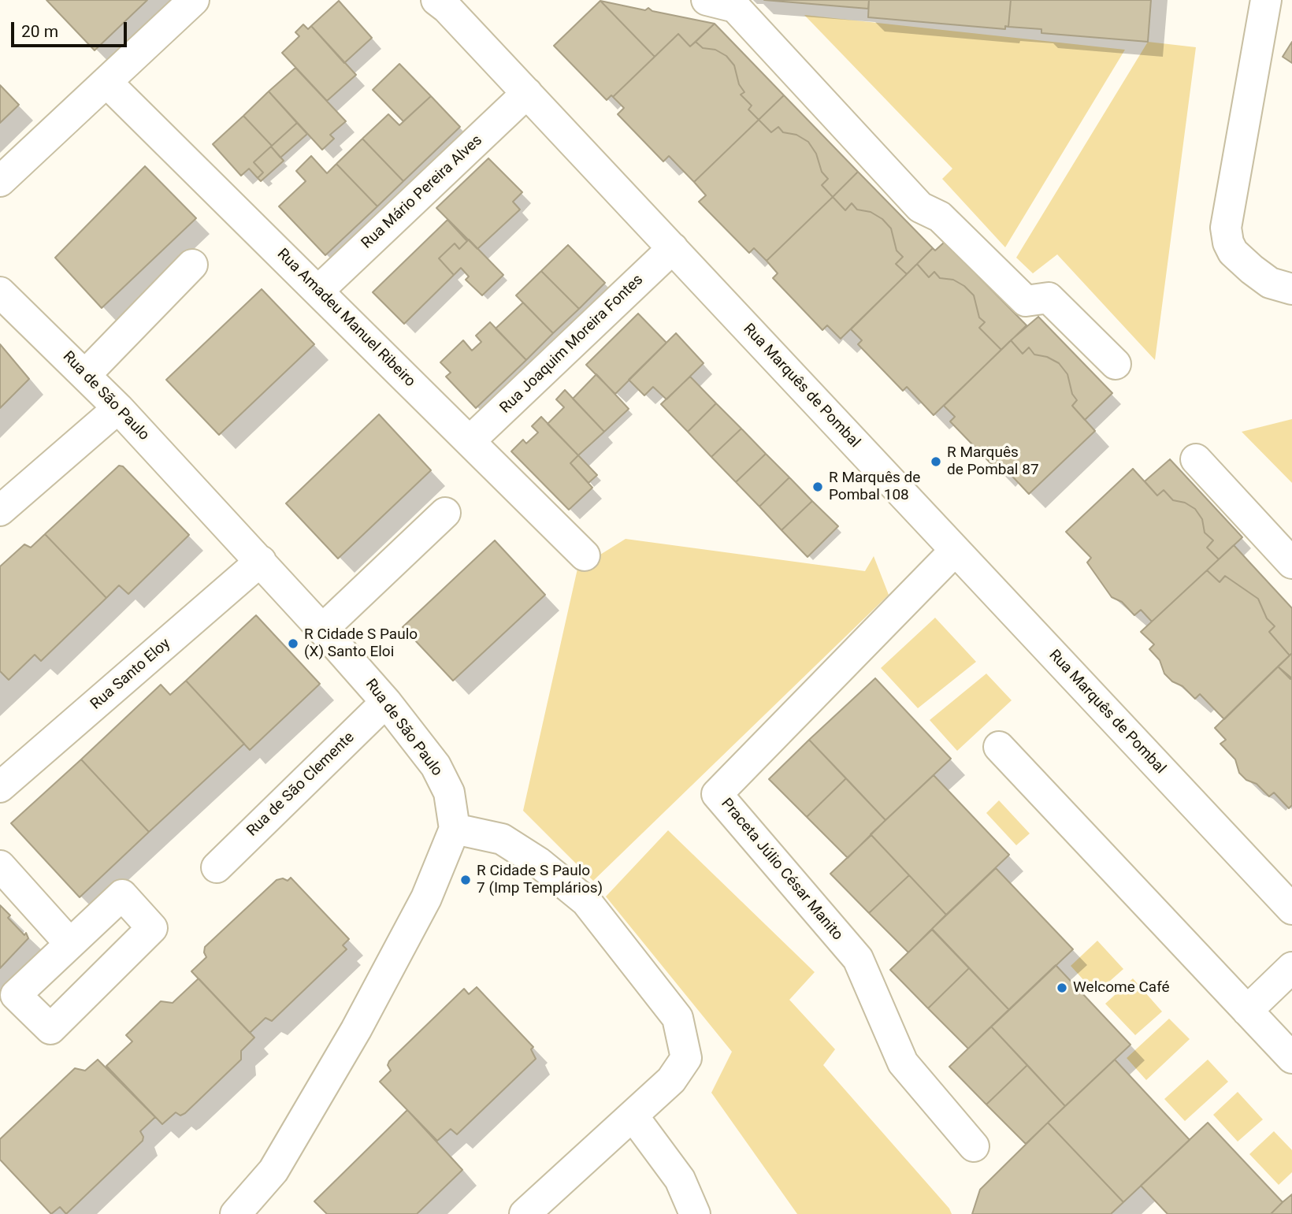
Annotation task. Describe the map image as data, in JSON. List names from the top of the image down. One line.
{"streets":{"street":["Rua Mário Pereira Alves","Rua Amadeu Manuel Ribeiro","Rua Joaquim Moreira Fontes","Rua Marquês de Pombal","Rua de São Paulo","Rua Santo Eloy","Rua de São Clemente","Praceta Júlio César Manito"]},"crossings":[["Rua Mário Pereira Alves","Rua Amadeu Manuel Ribeiro"],["Rua Mário Pereira Alves","Rua Marquês de Pombal"],["Rua Amadeu Manuel Ribeiro","Rua Joaquim Moreira Fontes"],["Rua Joaquim Moreira Fontes","Rua Marquês de Pombal"],["Rua Marquês de Pombal","Praceta Júlio César Manito"],["Rua de São Paulo","Rua Santo Eloy"],["Rua de São Paulo","Rua de São Clemente"]],"places":["R Marquês de Pombal 87","R Marquês de Pombal 108","R Cidade S Paulo (X) Santo Eloi","R Cidade S Paulo 7 (Imp Templários)","Welcome Café"],"scale_bar":"20 m"}
